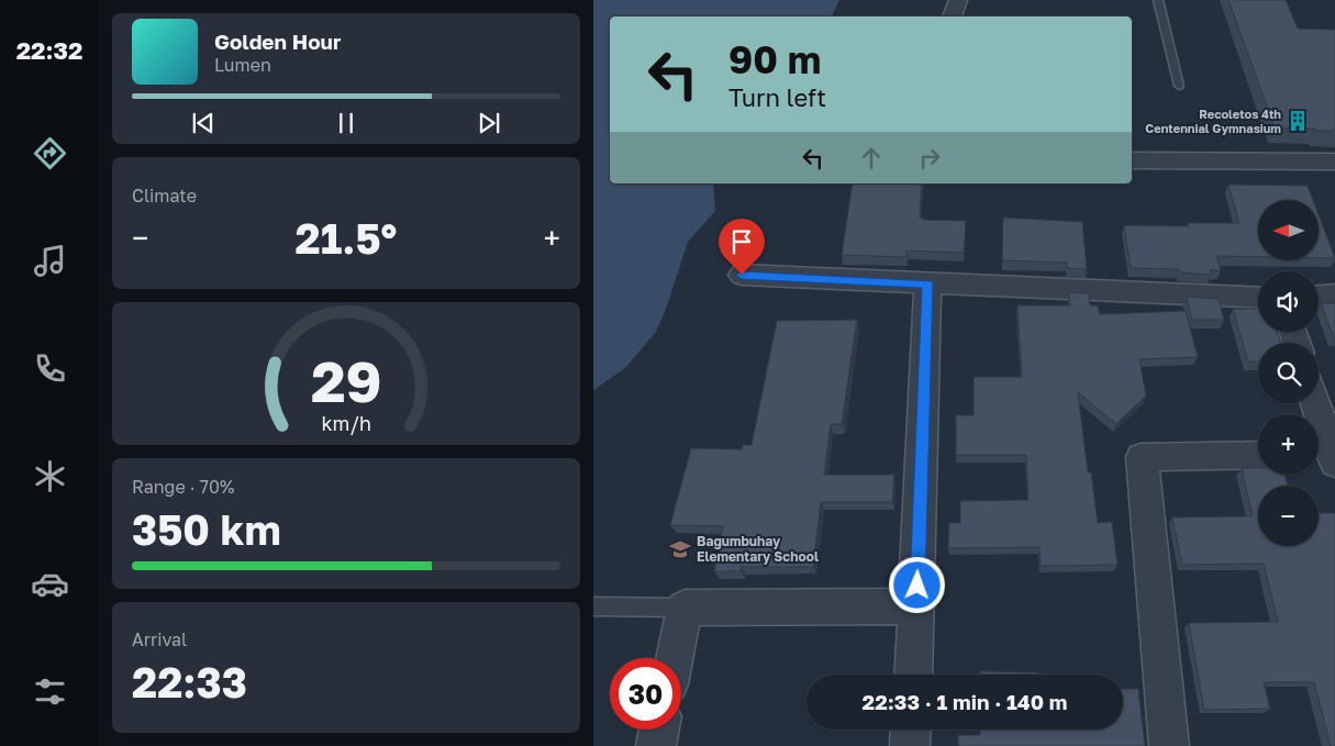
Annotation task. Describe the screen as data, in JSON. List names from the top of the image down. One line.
{"places":{"building":["Recoletos 4th Centennial Gymnasium"],"school or university":["Bagumbuhay Elementary School"]},"north":"left","page":{"tabs":"22:32","turn":["90 m","Turn left"],"song":["Golden Hour","Lumen"],"tile":["Climate",["Range · 70%","350 km"],["Arrival","22:33"]],"map_buttons":["+","−"],"heat":["−","21.5°","+"],"limit":"30","trip":"22:33 · 1 min · 140 m","gauge":["29","km/h"]}}
